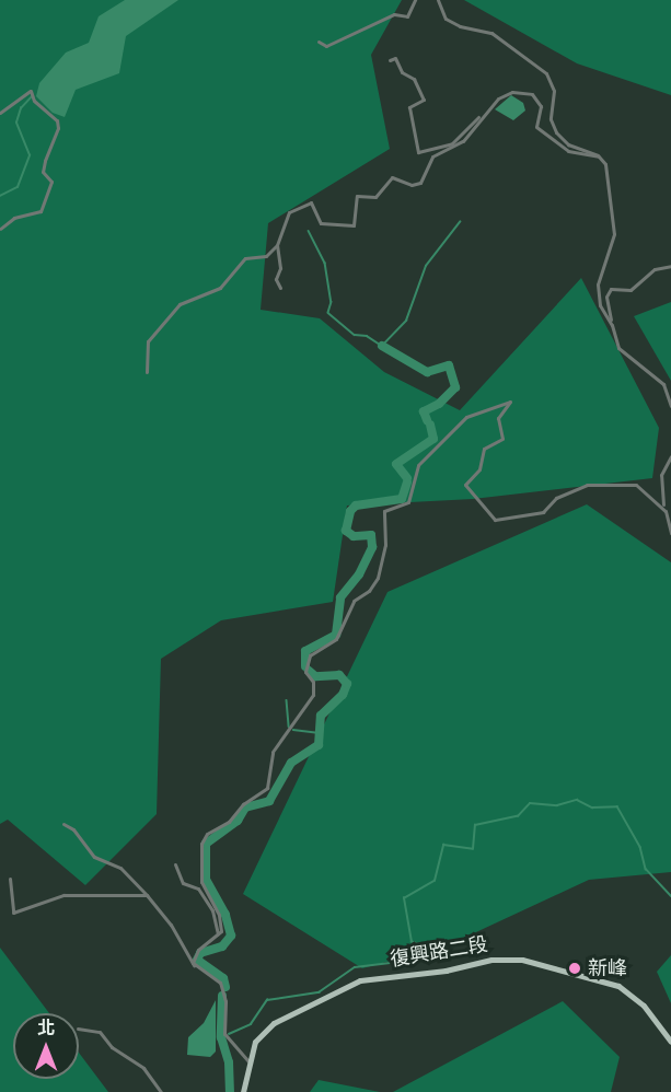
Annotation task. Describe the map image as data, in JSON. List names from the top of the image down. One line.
{"streets":{"main road":["復興路二段"]},"places":["新峰"],"north":"top"}
